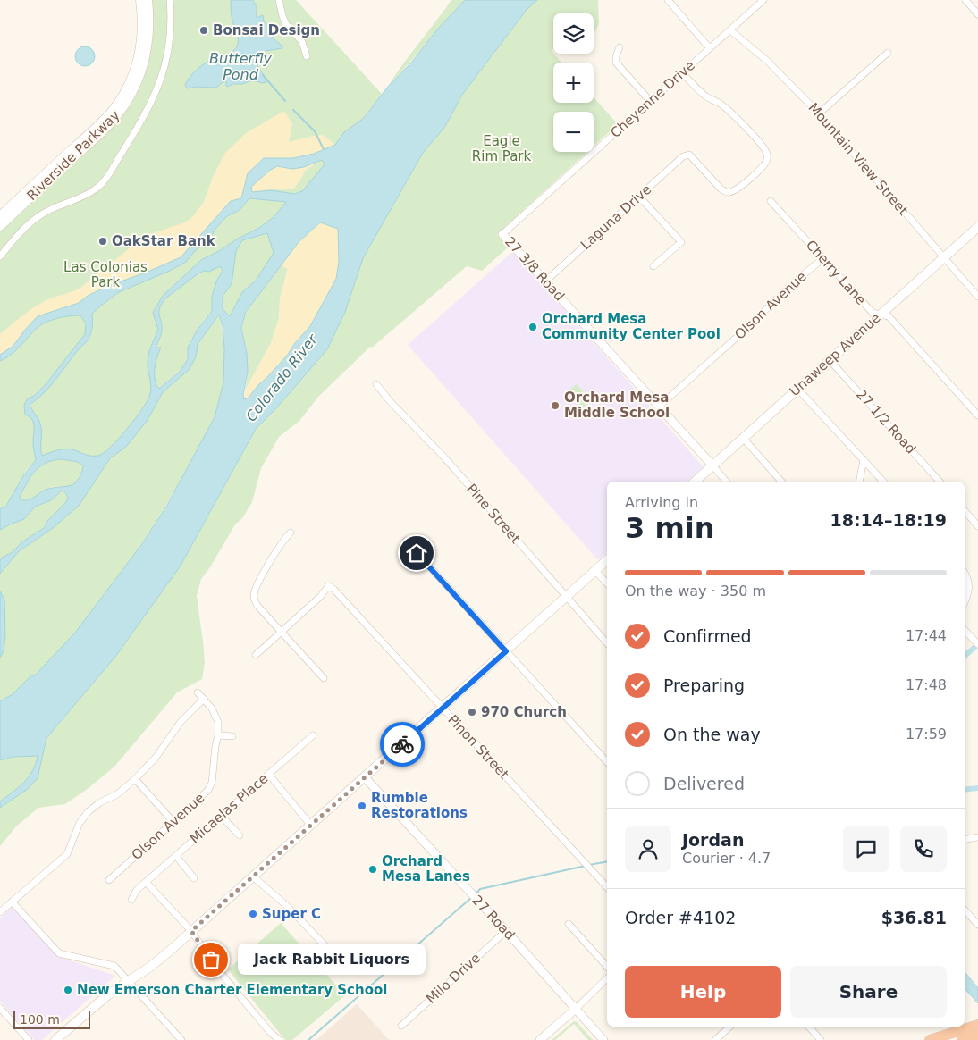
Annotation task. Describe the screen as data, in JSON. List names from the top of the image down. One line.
{"streets":{"main road":["Riverside Parkway","Unaweep Avenue"],"street":["Cheyenne Drive","Mountain View Street","Laguna Drive","27 3/8 Road","Cherry Lane","Olson Avenue","27 1/2 Road","Pine Street","Pinon Street","Micaelas Place","27 Road","Milo Drive"]},"crossings":[["Cheyenne Drive","Mountain View Street"],["Cheyenne Drive","Laguna Drive"],["Cheyenne Drive","27 3/8 Road"],["Mountain View Street","Unaweep Avenue"],["Laguna Drive","27 3/8 Road"],["27 3/8 Road","Olson Avenue"],["27 3/8 Road","Unaweep Avenue"],["Cherry Lane","Olson Avenue"],["Cherry Lane","Unaweep Avenue"],["Unaweep Avenue","27 1/2 Road"],["27 Road","Milo Drive"]],"water":["Butterfly Pond","Colorado River"],"parks":["Eagle Rim Park","Las Colonias Park"],"places":["Bonsai Design","OakStar Bank","Orchard Mesa Community Center Pool","Orchard Mesa Middle School","970 Church","Rumble Restorations","Orchard Mesa Lanes","Super C","Jack Rabbit Liquors","New Emerson Charter Elementary School"],"scale_bar":"100 m","page":{"map_buttons":["+","−"],"heading":["3 min","Arriving in","18:14–18:19"],"panel":["Jordan","Courier · 4.7","Order #4102","$36.81"],"bar":"On the way · 350 m","list":[["Confirmed","17:44"],["Preparing","17:48"],["On the way","17:59"],"Delivered"],"bubble":"Jack Rabbit Liquors","buttons":["Help","Share"],"scale":"100 m"}}
